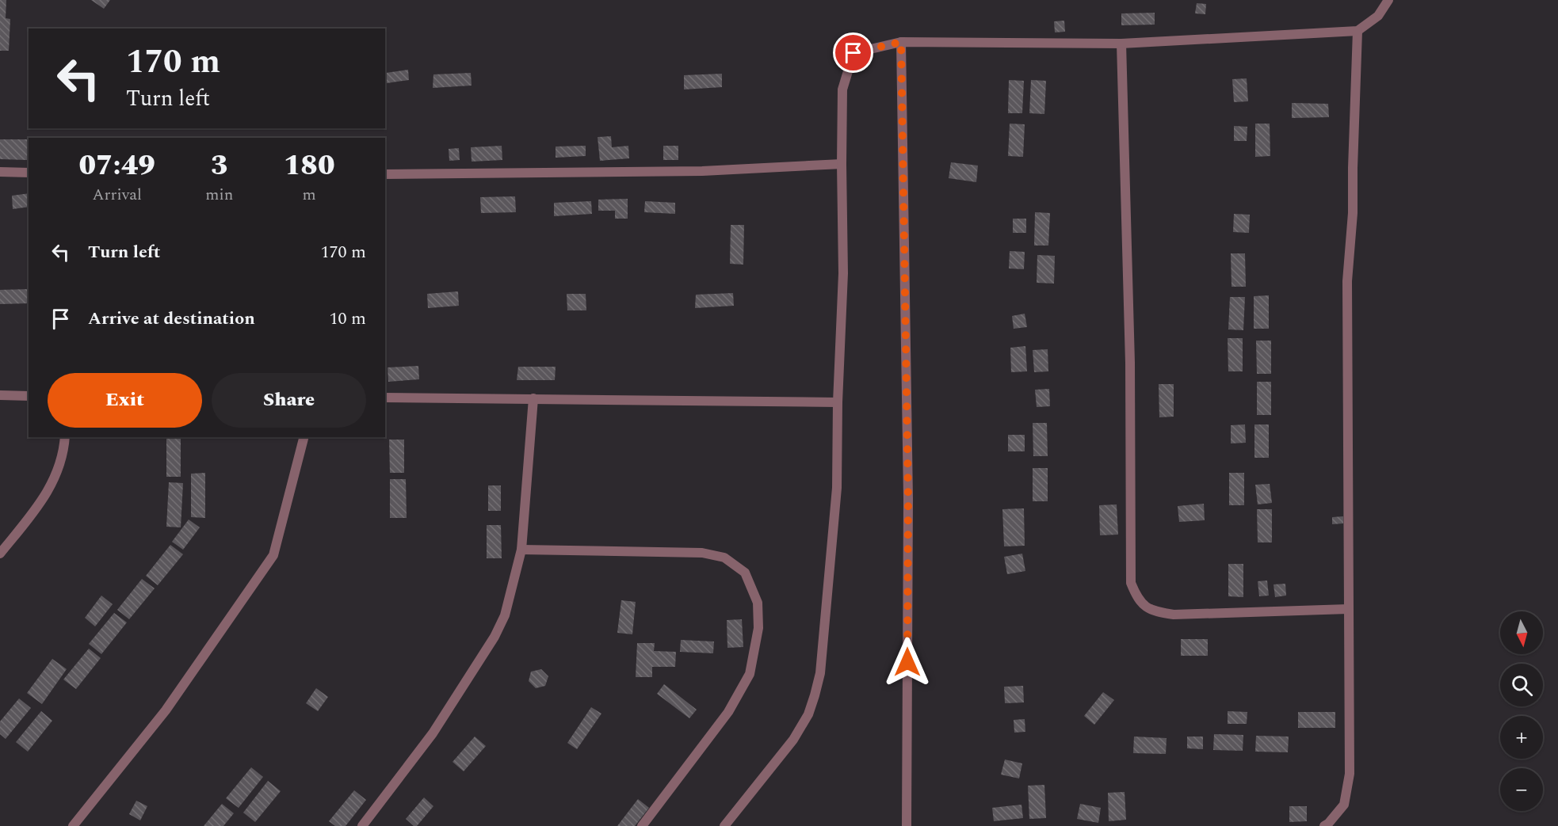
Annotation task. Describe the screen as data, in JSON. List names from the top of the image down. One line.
{"north":"bottom","page":{"turn":["170 m","Turn left"],"eta":["07:49","Arrival","3","min","180","m"],"list":[{"name":"Turn left","value":"170 m"},{"name":"Arrive at destination","value":"10 m"}],"buttons":["Exit","Share"],"map_buttons":["+","−"]}}
